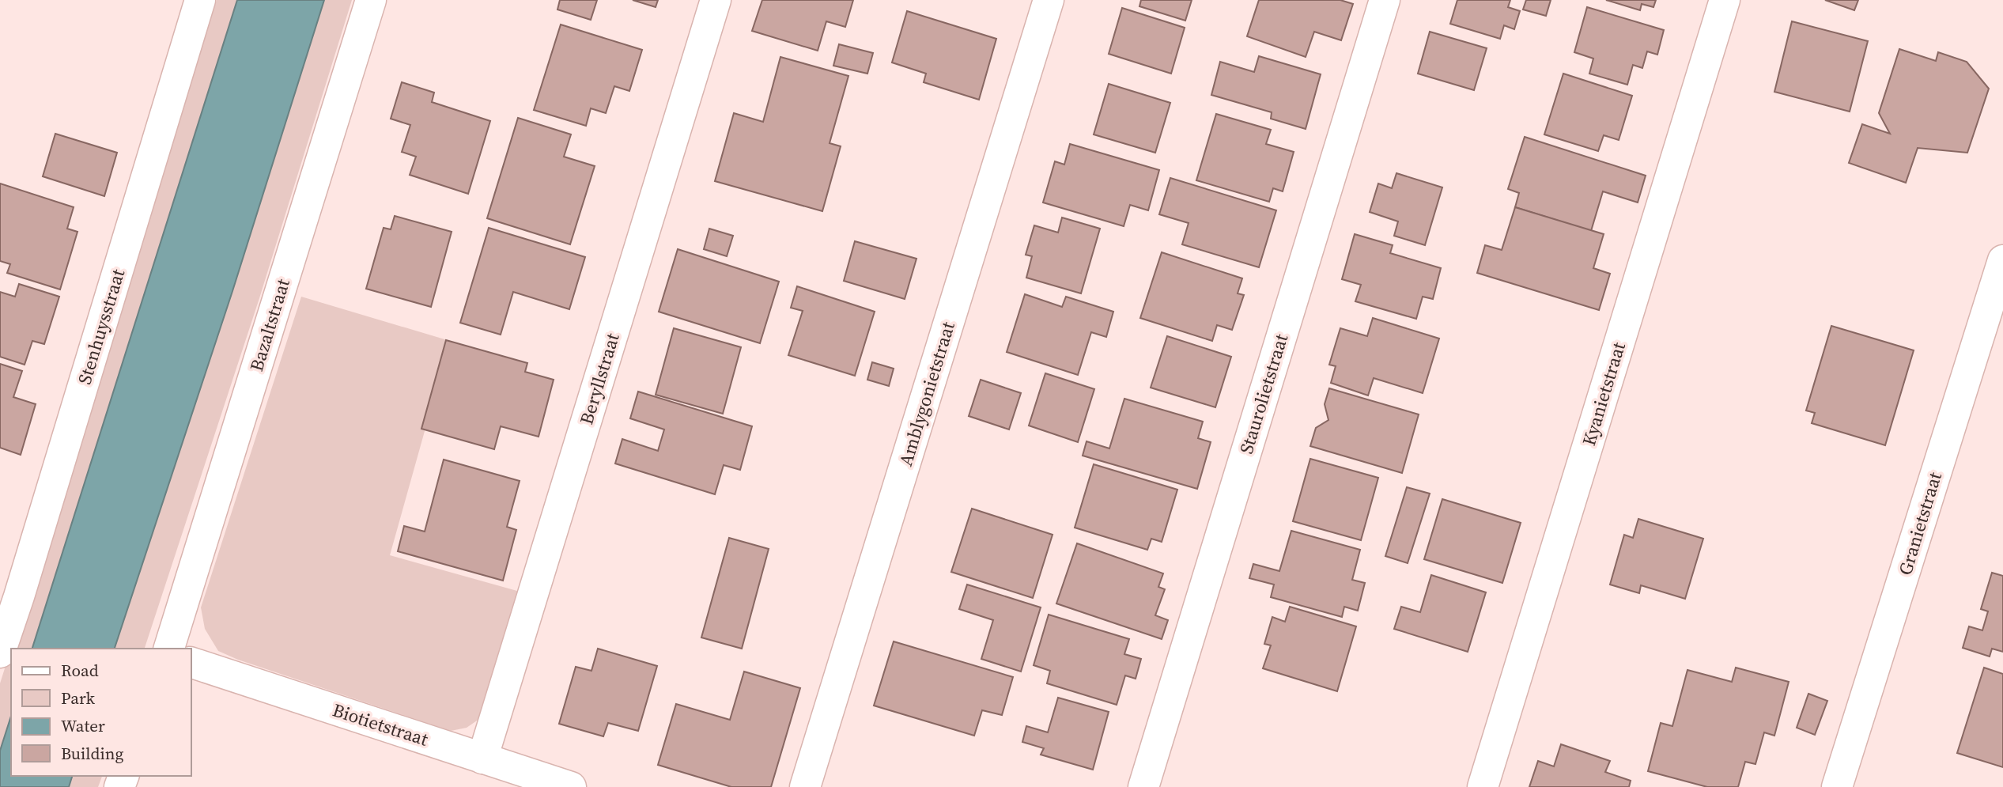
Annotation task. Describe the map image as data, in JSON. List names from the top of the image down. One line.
{"streets":{"street":["Bazaltstraat","Stenhuysstraat","Beryllstraat","Amblygonietstraat","Staurolietstraat","Kyanietstraat","Granietstraat","Biotietstraat"]},"crossings":[["Beryllstraat","Biotietstraat"]],"legend":["Road","Park","Water","Building"]}
